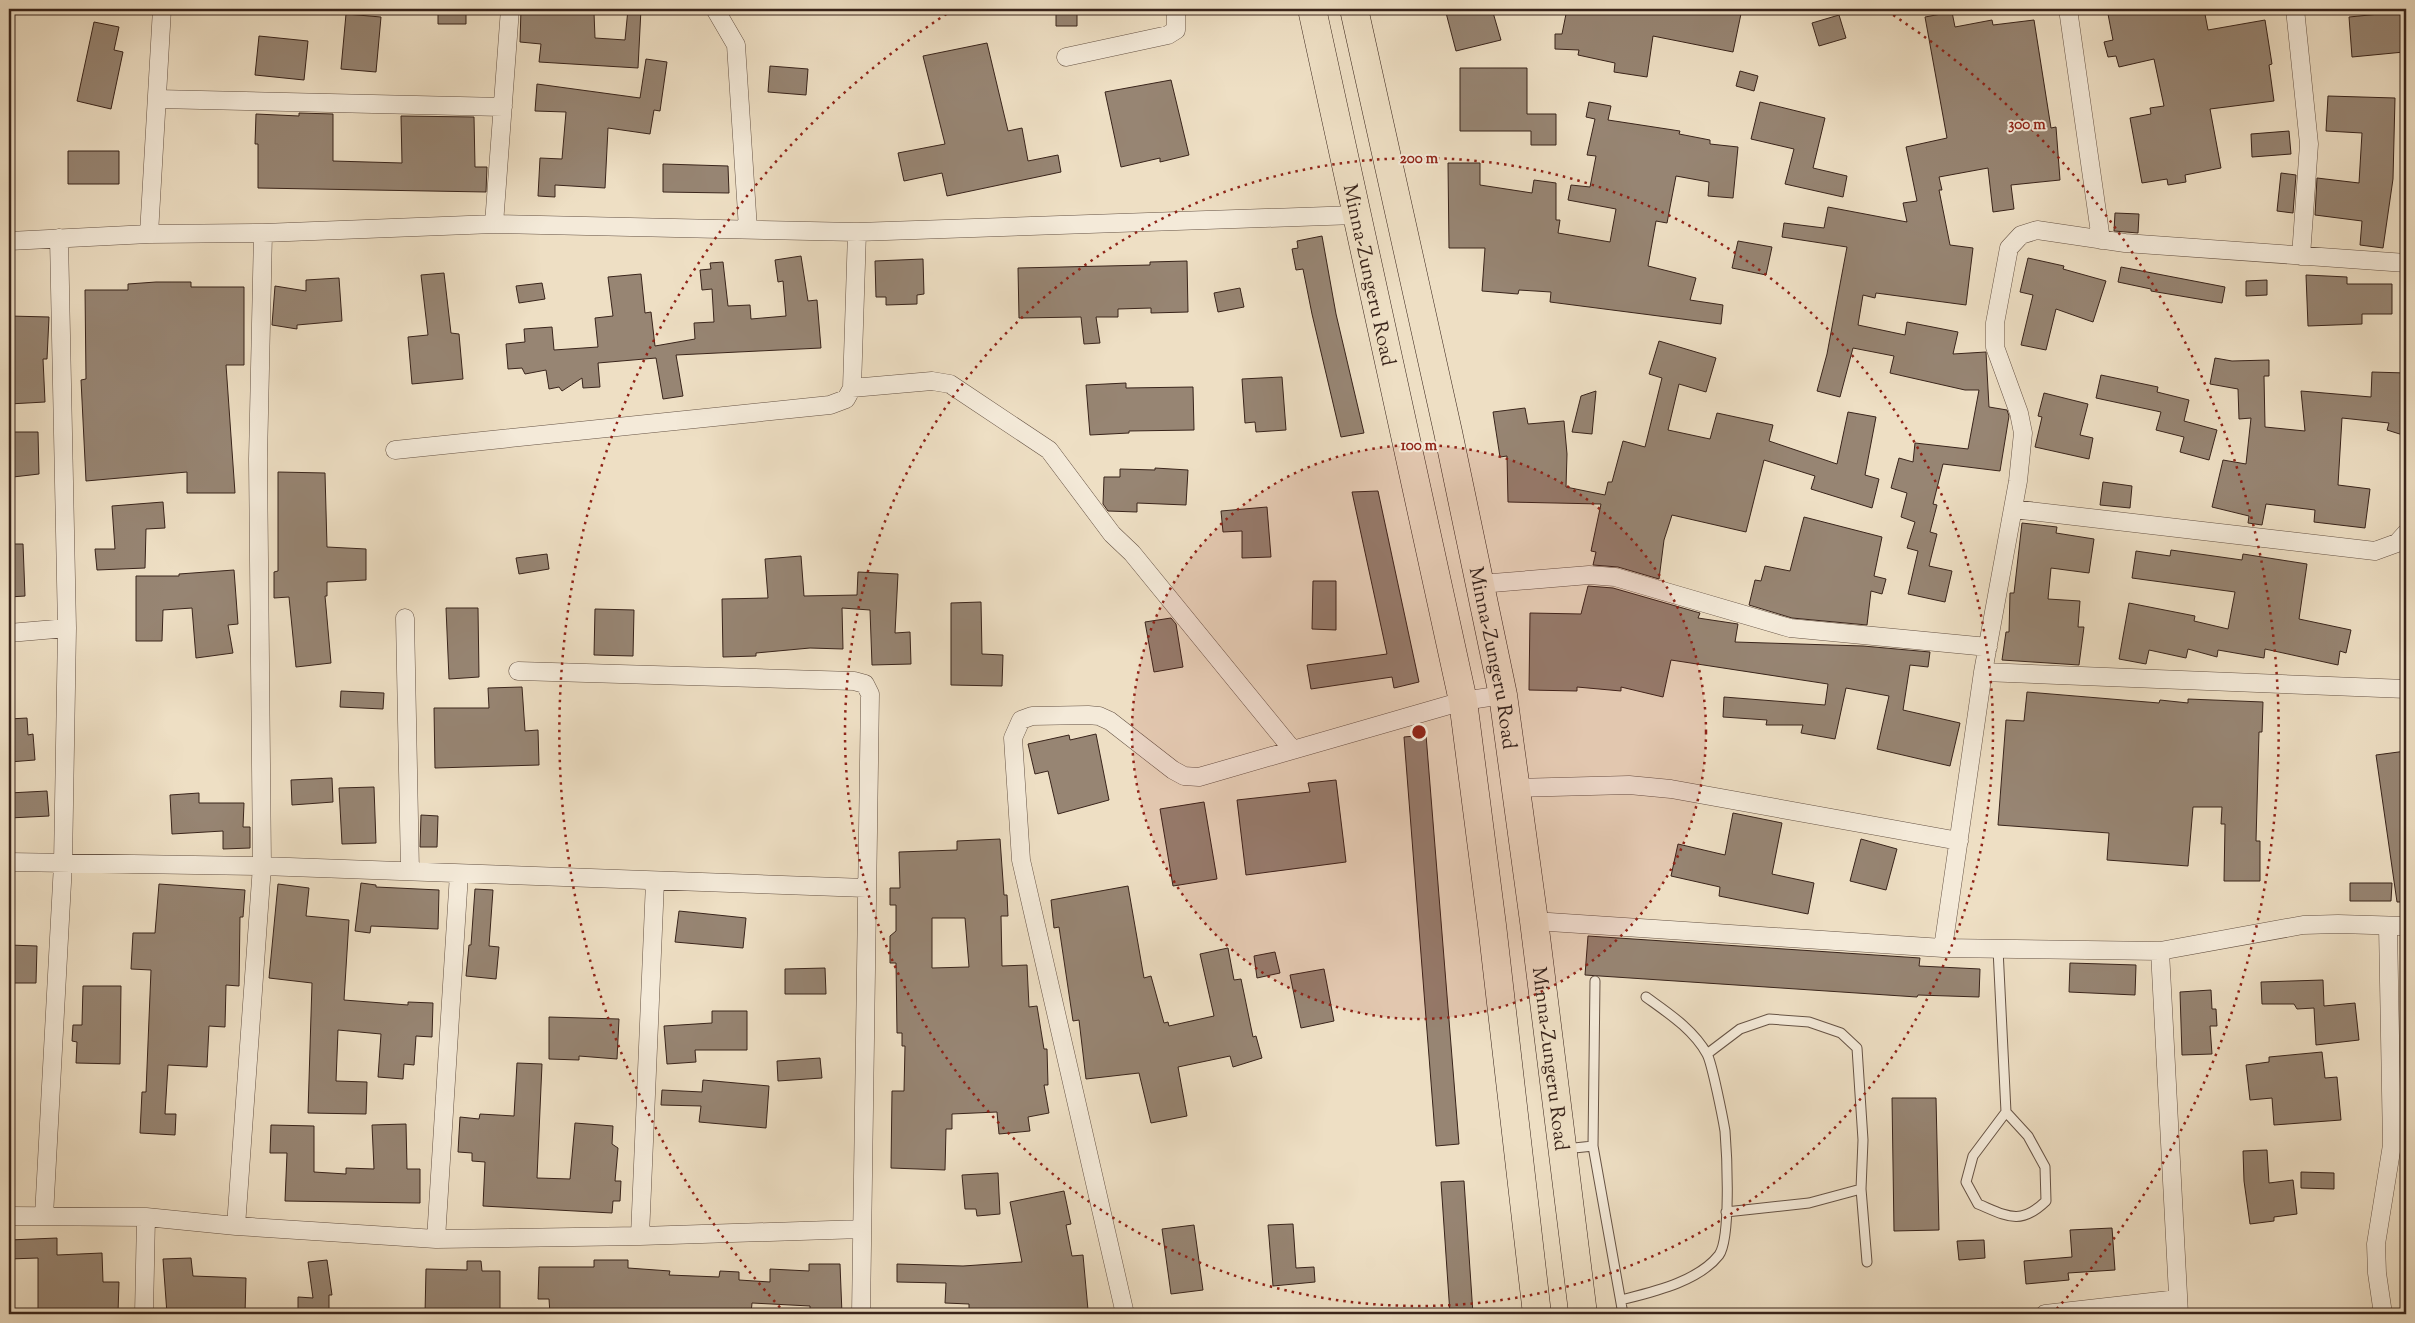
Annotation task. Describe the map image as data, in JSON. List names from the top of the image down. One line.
{"streets":{"main road":["Minna-Zungeru Road"]},"rings":["300 m","200 m","100 m"]}
